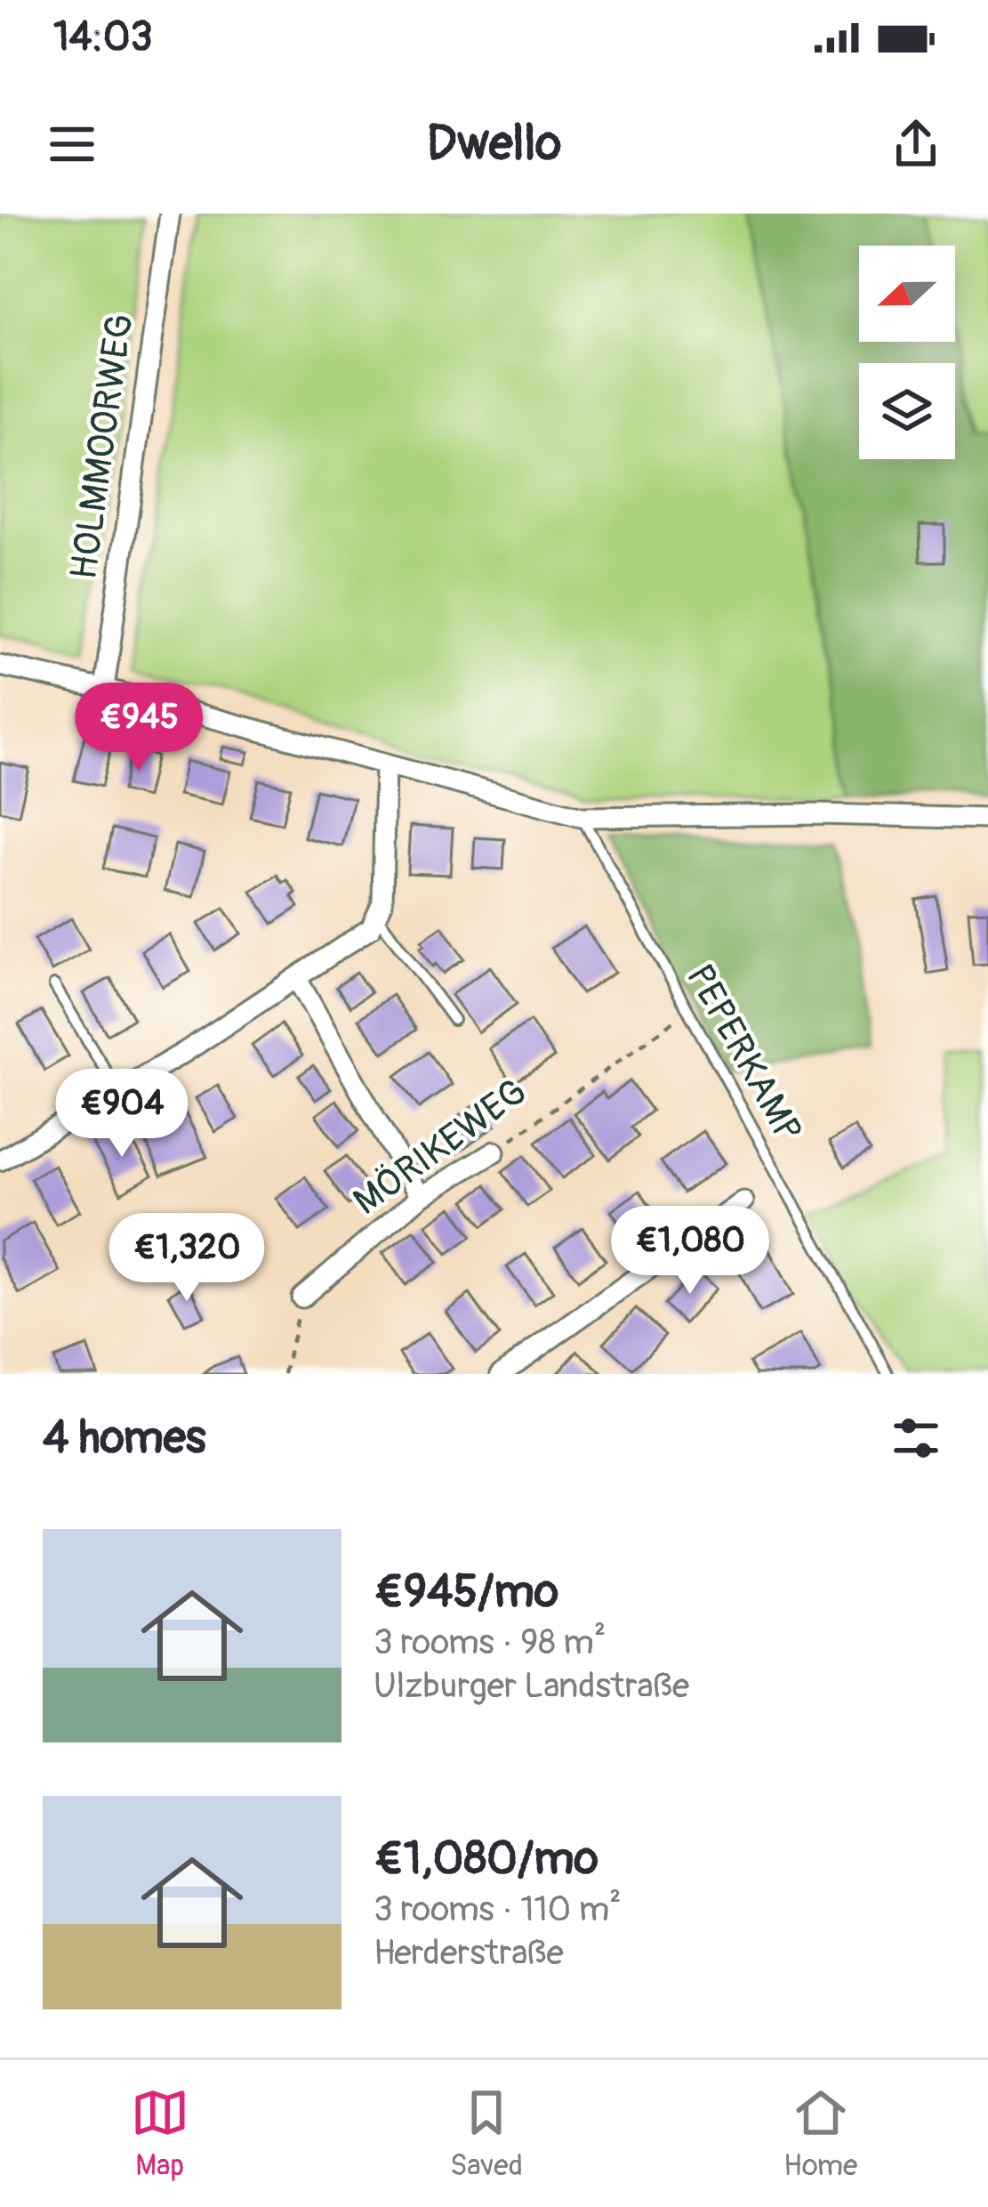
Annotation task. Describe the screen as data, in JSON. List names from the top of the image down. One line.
{"streets":{"street":["HOLMMOORWEG","MÖRIKEWEG"],"lane":["PEPERKAMP"]},"crossings":[["PEPERKAMP","MÖRIKEWEG"]],"north":"left","page":{"status":"14:03","header":"Dwello","price":["€945","€904","€1,080","€1,320"],"heading":"4 homes","list":[{"name":"€945/mo","note":"3 rooms · 98 m² · Ulzburger Landstraße"},{"name":"€1,080/mo","note":"3 rooms · 110 m² · Herderstraße"}],"tabs":["Map","Saved","Home"]}}
